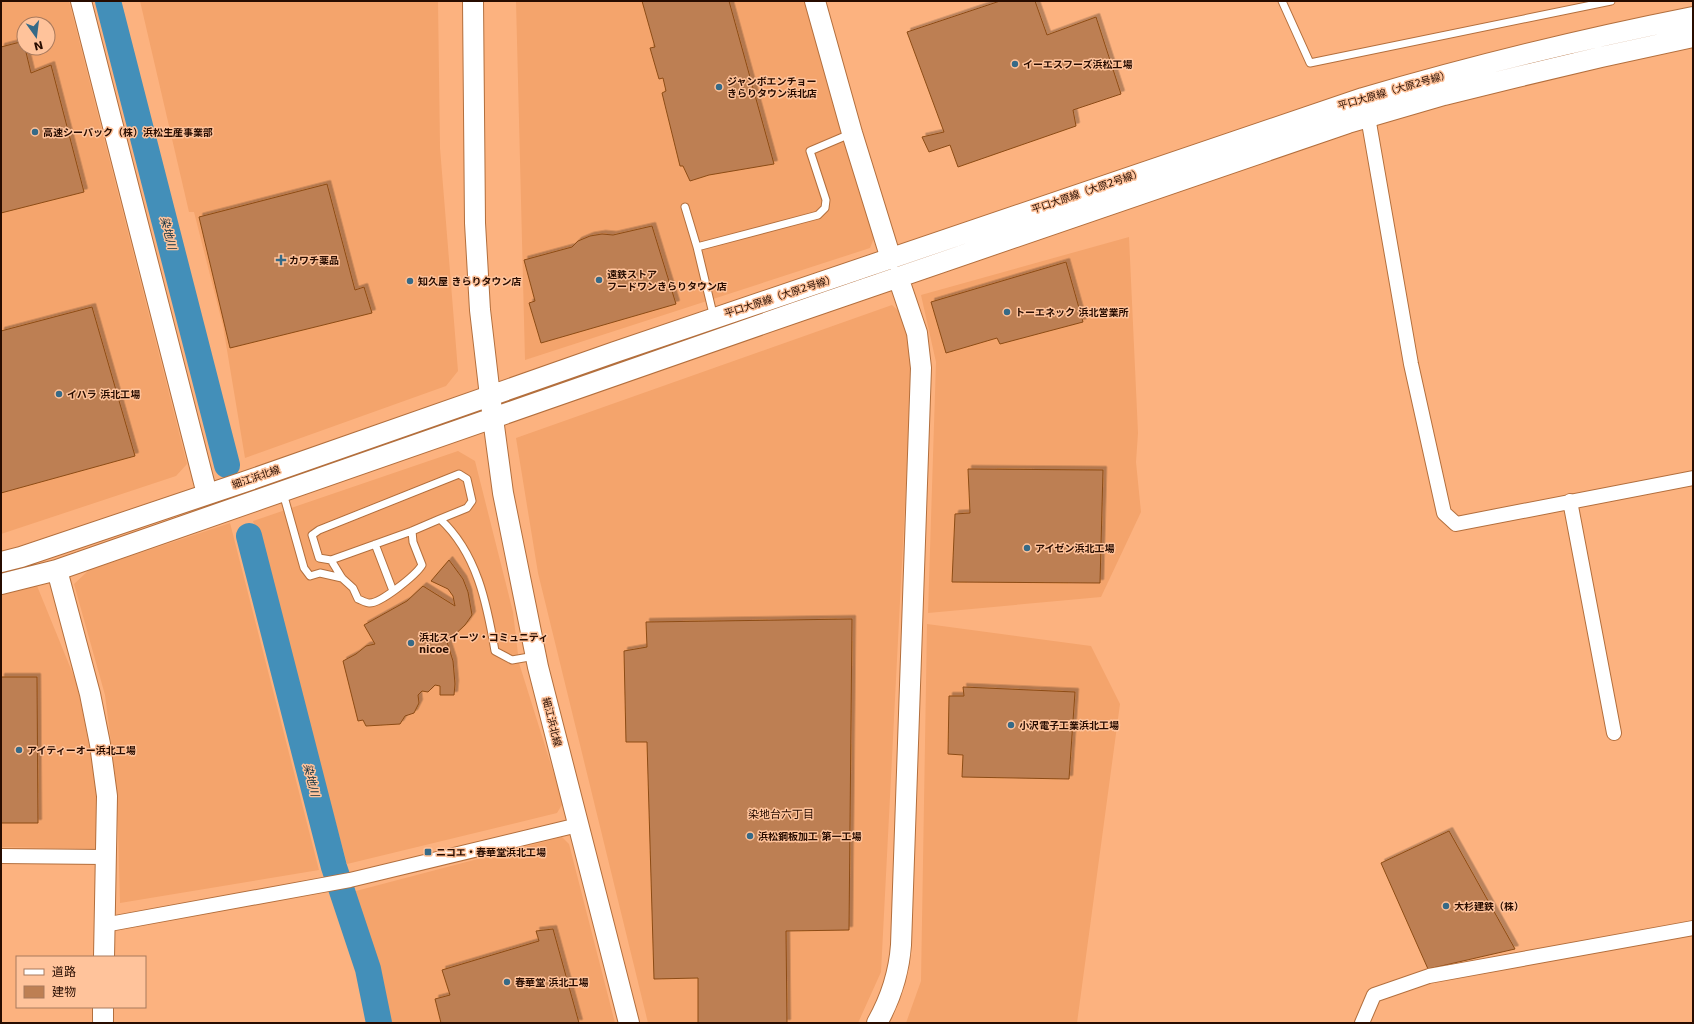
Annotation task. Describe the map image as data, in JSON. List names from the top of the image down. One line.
{"streets":{"street":["平口大原線（大原2号線）","細江浜北線"]},"crossings":[["平口大原線（大原2号線）","細江浜北線"]],"districts":["染地台六丁目"],"water":["染地川"],"places":{"other":["イーエスフーズ浜松工場","ジャンボエンチョー きらりタウン浜北店","高速シーパック（株）浜松生産事業部","遠鉄ストア フードワンきらりタウン店","知久屋 きらりタウン店","トーエネック 浜北営業所","イハラ 浜北工場","アイゼン浜北工場","浜北スイーツ・コミュニティ nicoe","小沢電子工業浜北工場","アイティーオー浜北工場","浜松鋼板加工 第一工場","大杉建鉄（株）","春華堂 浜北工場"],"health":["カワチ薬品"],"transit":["ニコエ・春華堂浜北工場"]},"legend":["道路","建物"],"north":"bottom"}
